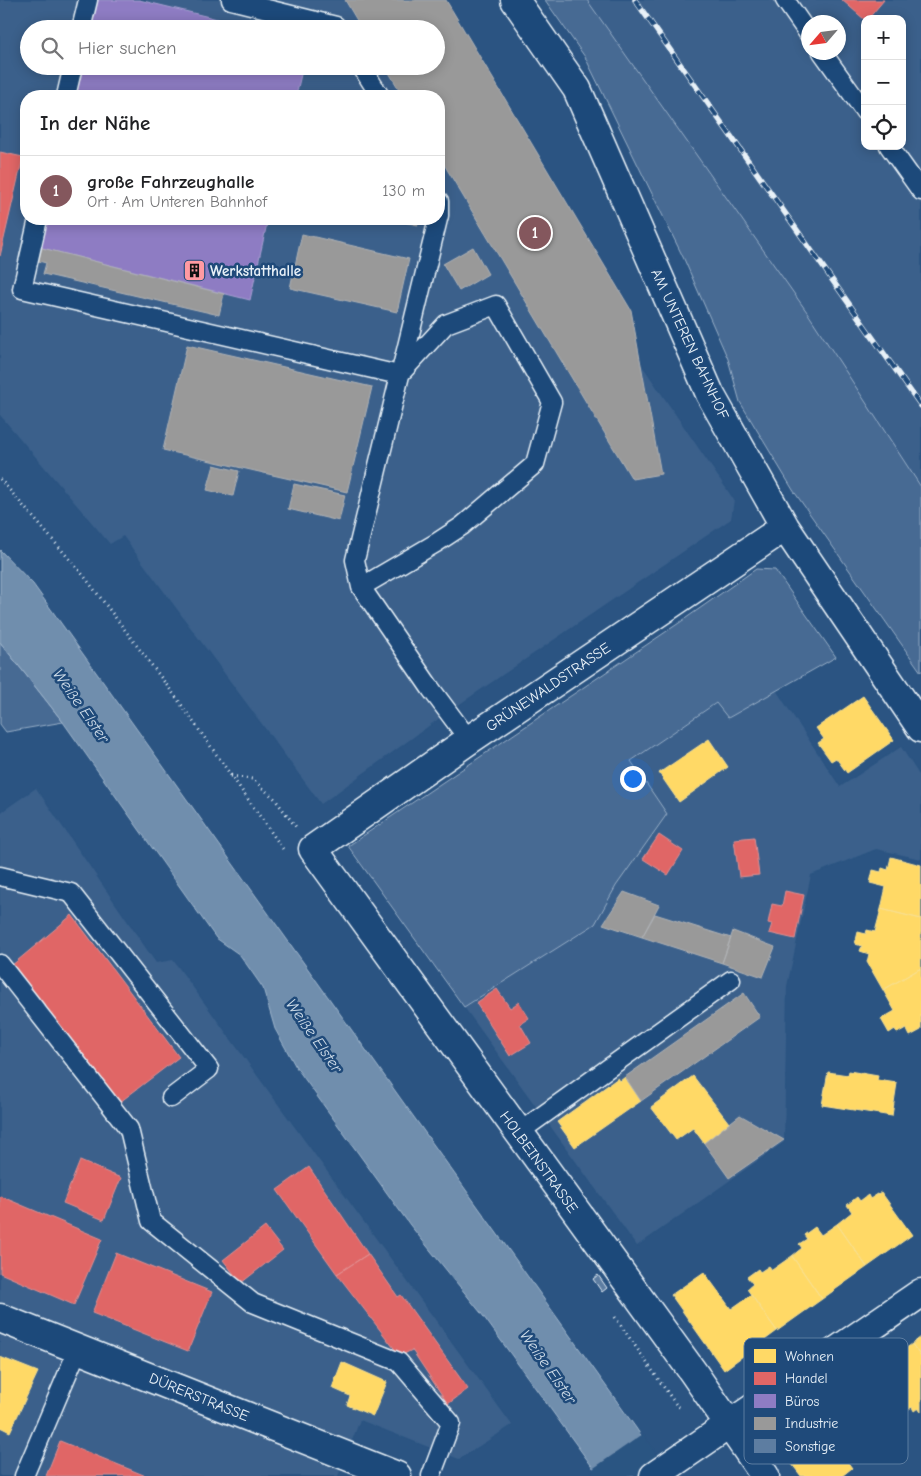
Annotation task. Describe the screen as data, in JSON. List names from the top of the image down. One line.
{"streets":{"street":["AM UNTEREN BAHNHOF","GRÜNEWALDSTRASSE","HOLBEINSTRASSE","DÜRERSTRASSE"]},"crossings":[["AM UNTEREN BAHNHOF","GRÜNEWALDSTRASSE"],["GRÜNEWALDSTRASSE","HOLBEINSTRASSE"]],"water":["Weiße Elster"],"places":{"building":["Werkstatthalle"]},"legend":["Wohnen","Handel","Büros","Industrie","Sonstige"],"north":"bottom left","page":{"map_buttons":["+","−"],"search":"Hier suchen","heading":"In der Nähe","list":[{"mark":"1","name":"große Fahrzeughalle","note":"Ort · Am Unteren Bahnhof","value":"130 m"}],"pins":"1"}}
